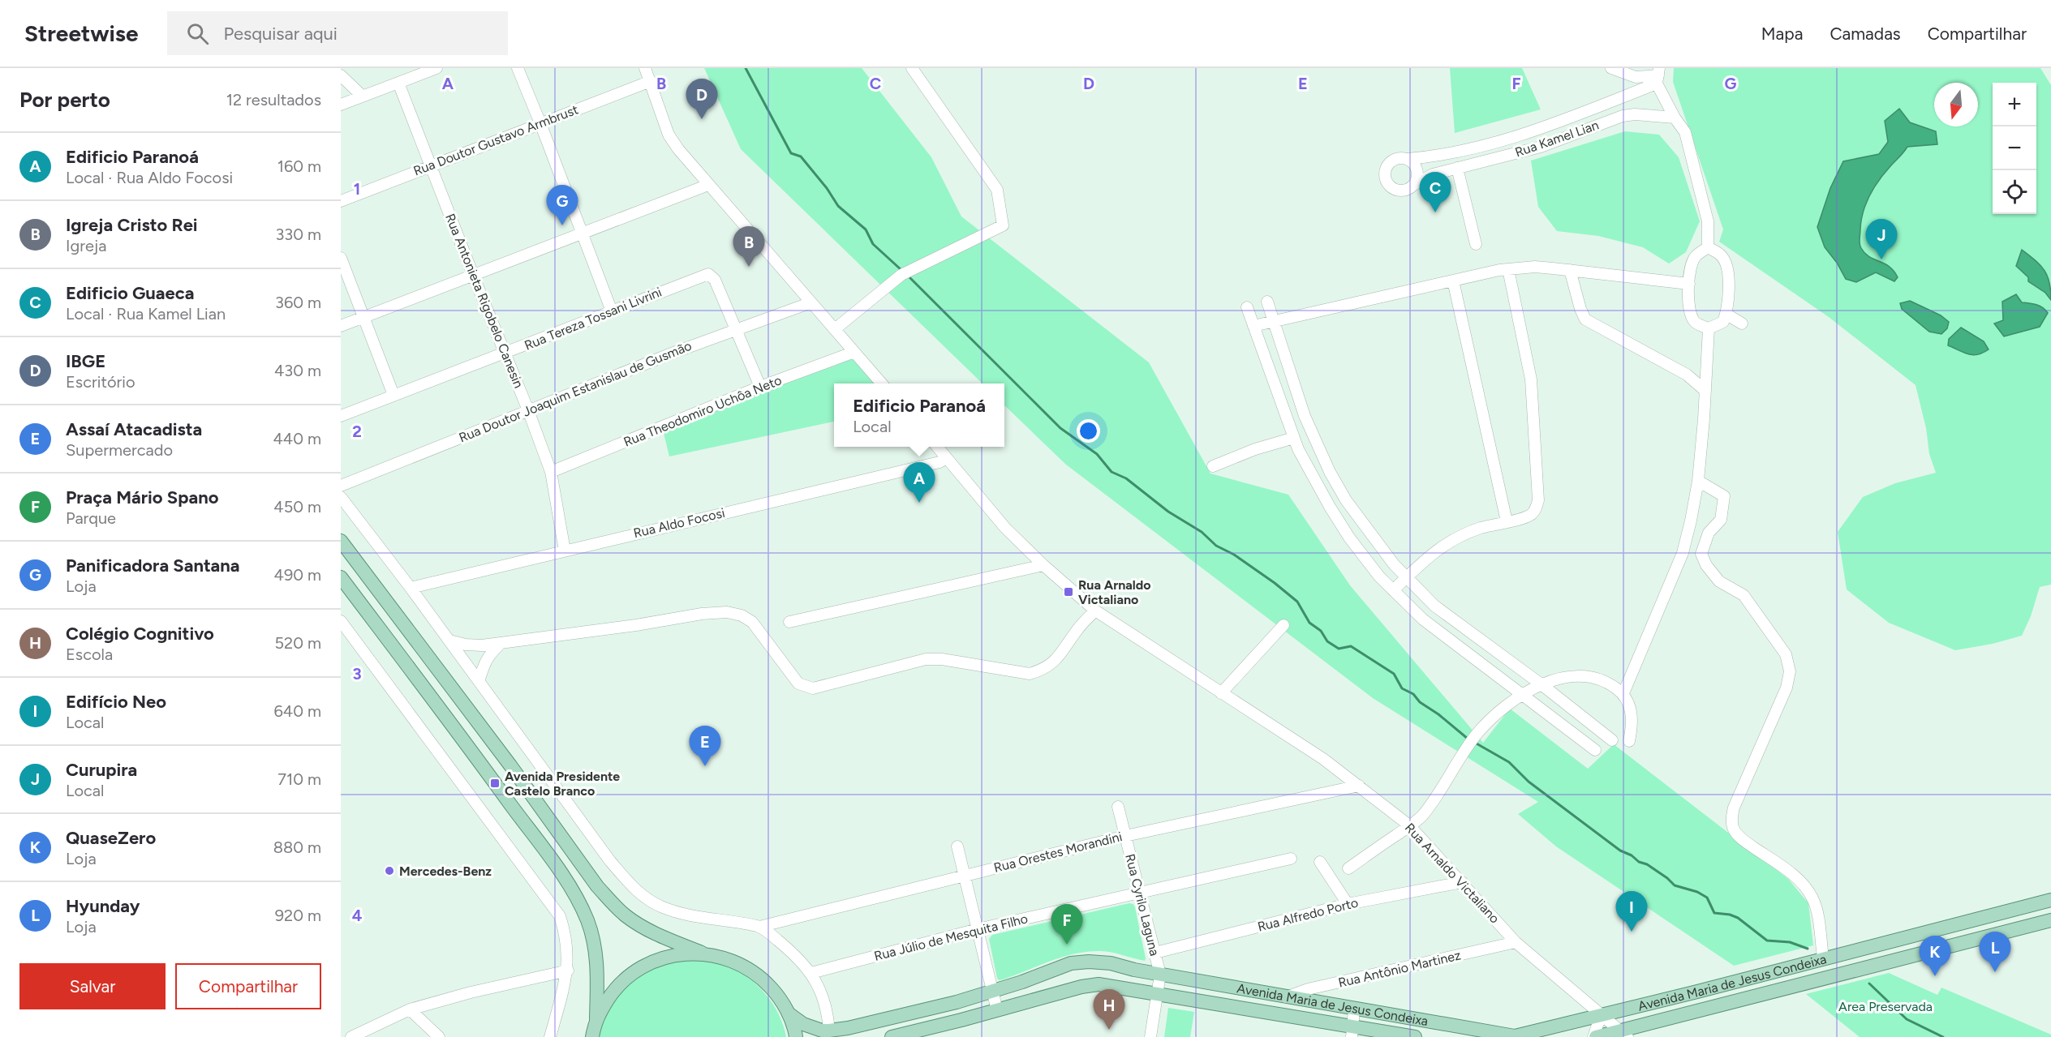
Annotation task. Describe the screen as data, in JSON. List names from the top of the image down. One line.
{"streets":{"main road":["Avenida Maria de Jesus Condeixa"],"street":["Rua Kamel Lian","Rua Doutor Gustavo Armbrust","Rua Antonieta Rigobelo Canesin","Rua Tereza Tossani Livrini","Rua Doutor Joaquim Estanislau de Gusmão","Rua Theodomiro Uchôa Neto","Rua Aldo Focosi","Rua Orestes Morandini","Rua Arnaldo Victaliano","Rua Cyrilo Laguna","Rua Alfredo Porto","Rua Júlio de Mesquita Filho","Rua Antônio Martinez"]},"crossings":[["Rua Doutor Gustavo Armbrust","Rua Antonieta Rigobelo Canesin"],["Rua Antonieta Rigobelo Canesin","Rua Tereza Tossani Livrini"],["Rua Antonieta Rigobelo Canesin","Rua Doutor Joaquim Estanislau de Gusmão"],["Rua Antonieta Rigobelo Canesin","Rua Theodomiro Uchôa Neto"],["Rua Antonieta Rigobelo Canesin","Rua Aldo Focosi"],["Rua Tereza Tossani Livrini","Rua Doutor Joaquim Estanislau de Gusmão"],["Rua Aldo Focosi","Rua Arnaldo Victaliano"],["Rua Orestes Morandini","Rua Arnaldo Victaliano"],["Rua Orestes Morandini","Rua Cyrilo Laguna"],["Rua Arnaldo Victaliano","Rua Alfredo Porto"],["Rua Arnaldo Victaliano","Rua Antônio Martinez"],["Rua Arnaldo Victaliano","Avenida Maria de Jesus Condeixa"],["Rua Cyrilo Laguna","Rua Alfredo Porto"],["Rua Cyrilo Laguna","Rua Júlio de Mesquita Filho"],["Rua Cyrilo Laguna","Avenida Maria de Jesus Condeixa"],["Rua Antônio Martinez","Avenida Maria de Jesus Condeixa"]],"parks":["Area Preservada"],"places":{"transit":["Rua Arnaldo Victaliano","Avenida Presidente Castelo Branco"],"other":["Mercedes-Benz"]},"north":"bottom","page":{"header":"Streetwise","search":"Pesquisar aqui","nav":["Mapa","Camadas","Compartilhar"],"heading":["Por perto","12 resultados"],"pins":["D","C","G","J","B","A","E","I","F","L","K","H"],"map_buttons":["+","−"],"list":[{"mark":"A","name":"Edificio Paranoá","note":"Local · Rua Aldo Focosi","value":"160 m"},{"mark":"B","name":"Igreja Cristo Rei","note":"Igreja","value":"330 m"},{"mark":"C","name":"Edificio Guaeca","note":"Local · Rua Kamel Lian","value":"360 m"},{"mark":"D","name":"IBGE","note":"Escritório","value":"430 m"},{"mark":"E","name":"Assaí Atacadista","note":"Supermercado","value":"440 m"},{"mark":"F","name":"Praça Mário Spano","note":"Parque","value":"450 m"},{"mark":"G","name":"Panificadora Santana","note":"Loja","value":"490 m"},{"mark":"H","name":"Colégio Cognitivo","note":"Escola","value":"520 m"},{"mark":"I","name":"Edifício Neo","note":"Local","value":"640 m"},{"mark":"J","name":"Curupira","note":"Local","value":"710 m"},{"mark":"K","name":"QuaseZero","note":"Loja","value":"880 m"},{"mark":"L","name":"Hyunday","note":"Loja","value":"920 m"}],"popup":["Edificio Paranoá","Local"],"buttons":["Salvar","Compartilhar"]},"grid":{"columns":["A","B","C","D","E","F","G"],"rows":["1","2","3","4"]}}
